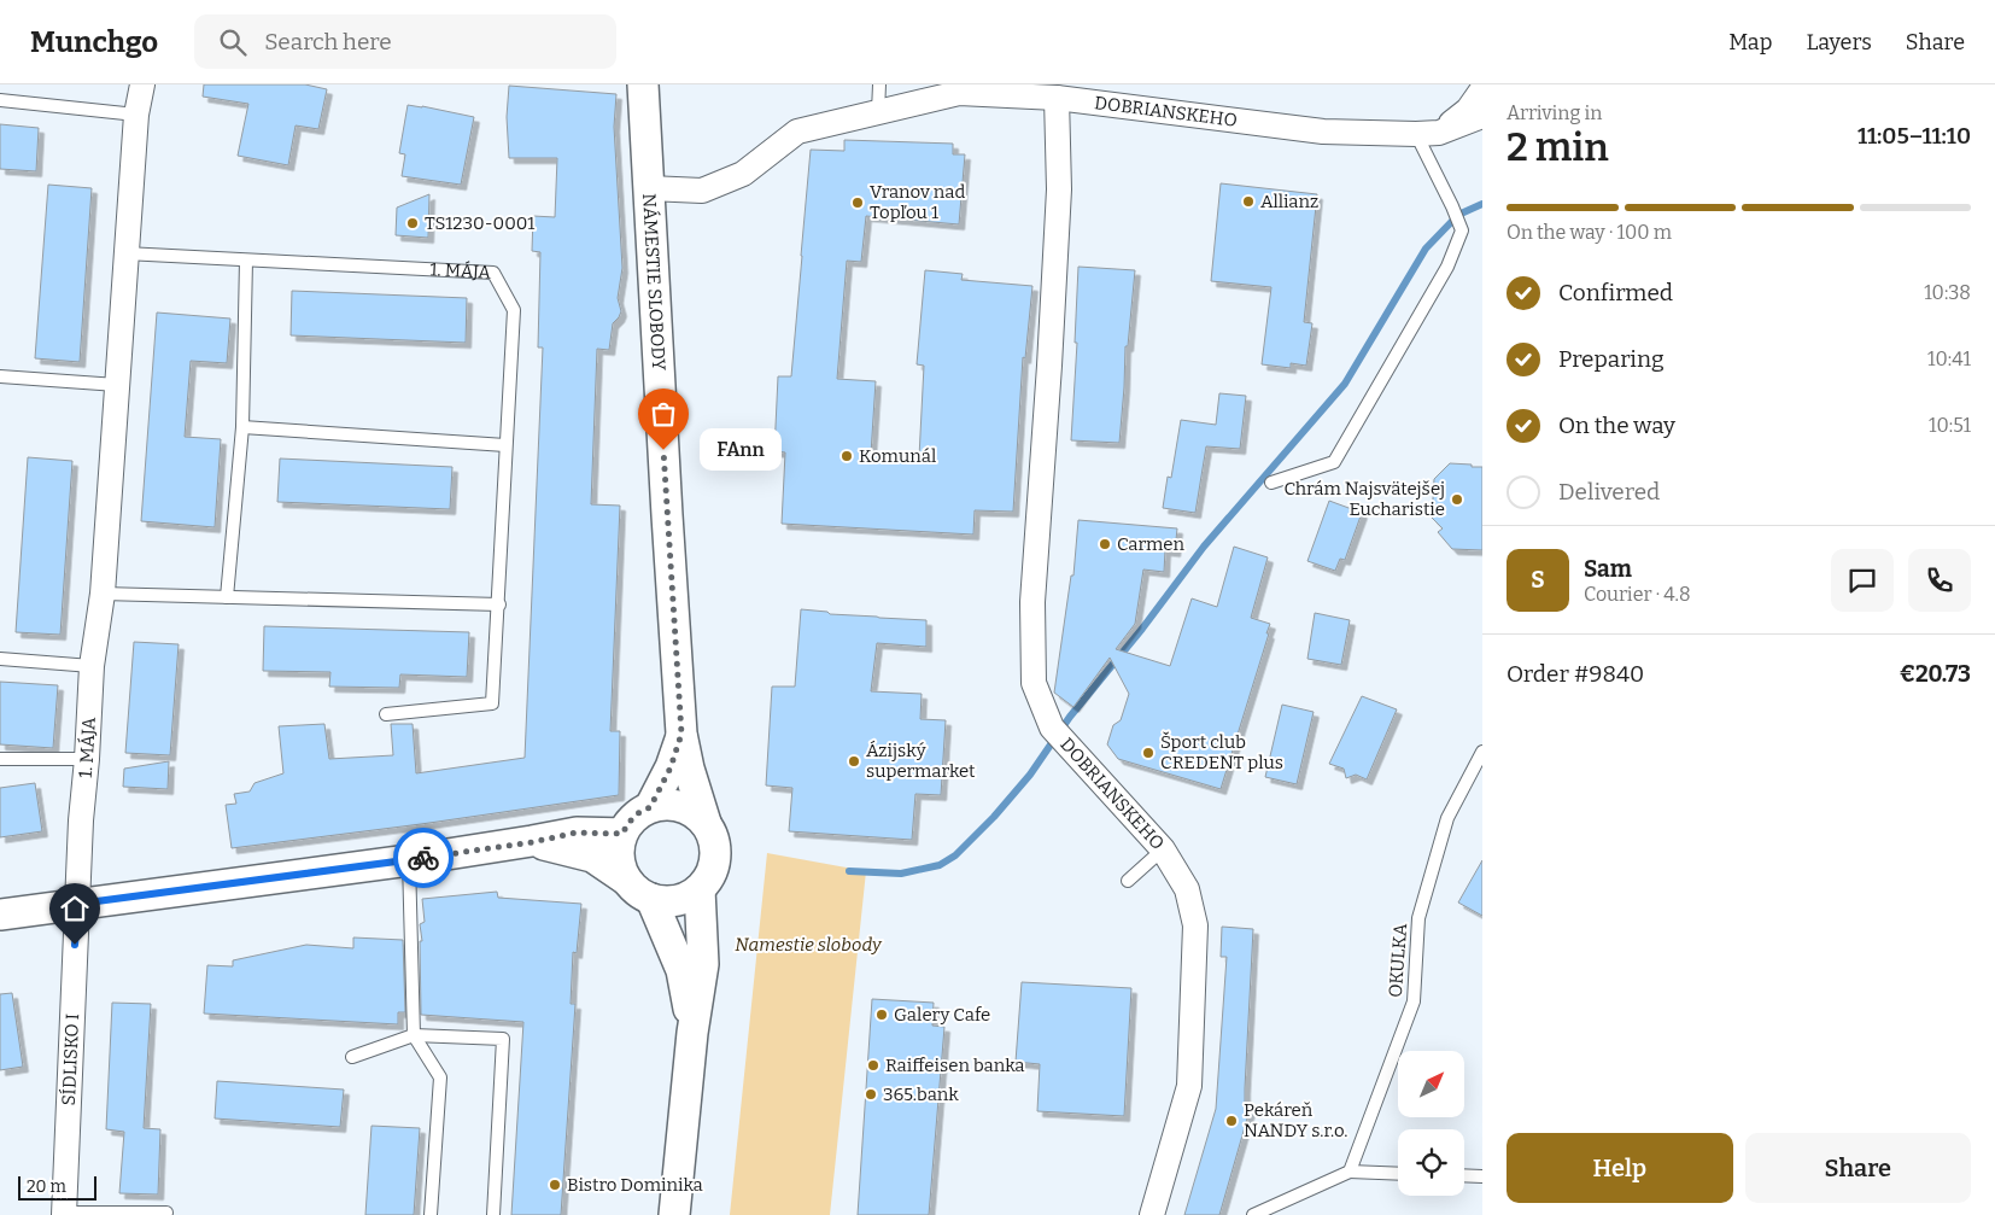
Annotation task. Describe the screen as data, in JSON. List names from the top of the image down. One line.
{"streets":{"street":["DOBRIANSKEHO","1. MÁJA","NÁMESTIE SLOBODY","SÍDLISKO I"],"lane":["OKULKA"]},"crossings":[["DOBRIANSKEHO","NÁMESTIE SLOBODY"],["1. MÁJA","SÍDLISKO I"]],"parks":["Namestie slobody"],"places":["Allianz","Vranov nad Topľou 1","TS1230-0001","FAnn","Komunál","Chrám Najsvätejšej Eucharistie","Carmen","Šport club CREDENT plus","Ázijský supermarket","Galery Cafe","Raiffeisen banka","365.bank","Pekáreň NANDY s.r.o.","Bistro Dominika"],"scale_bar":"20 m","north":"top right","page":{"header":"Munchgo","search":"Search here","nav":["Map","Layers","Share"],"heading":["2 min","Arriving in","11:05–11:10"],"panel":["Sam","Courier · 4.8","Order #9840","€20.73"],"bar":"On the way · 100 m","list":[["Confirmed","10:38"],["Preparing","10:41"],["On the way","10:51"],"Delivered"],"bubble":"FAnn","round":"S","buttons":["Help","Share"],"scale":"20 m"}}
